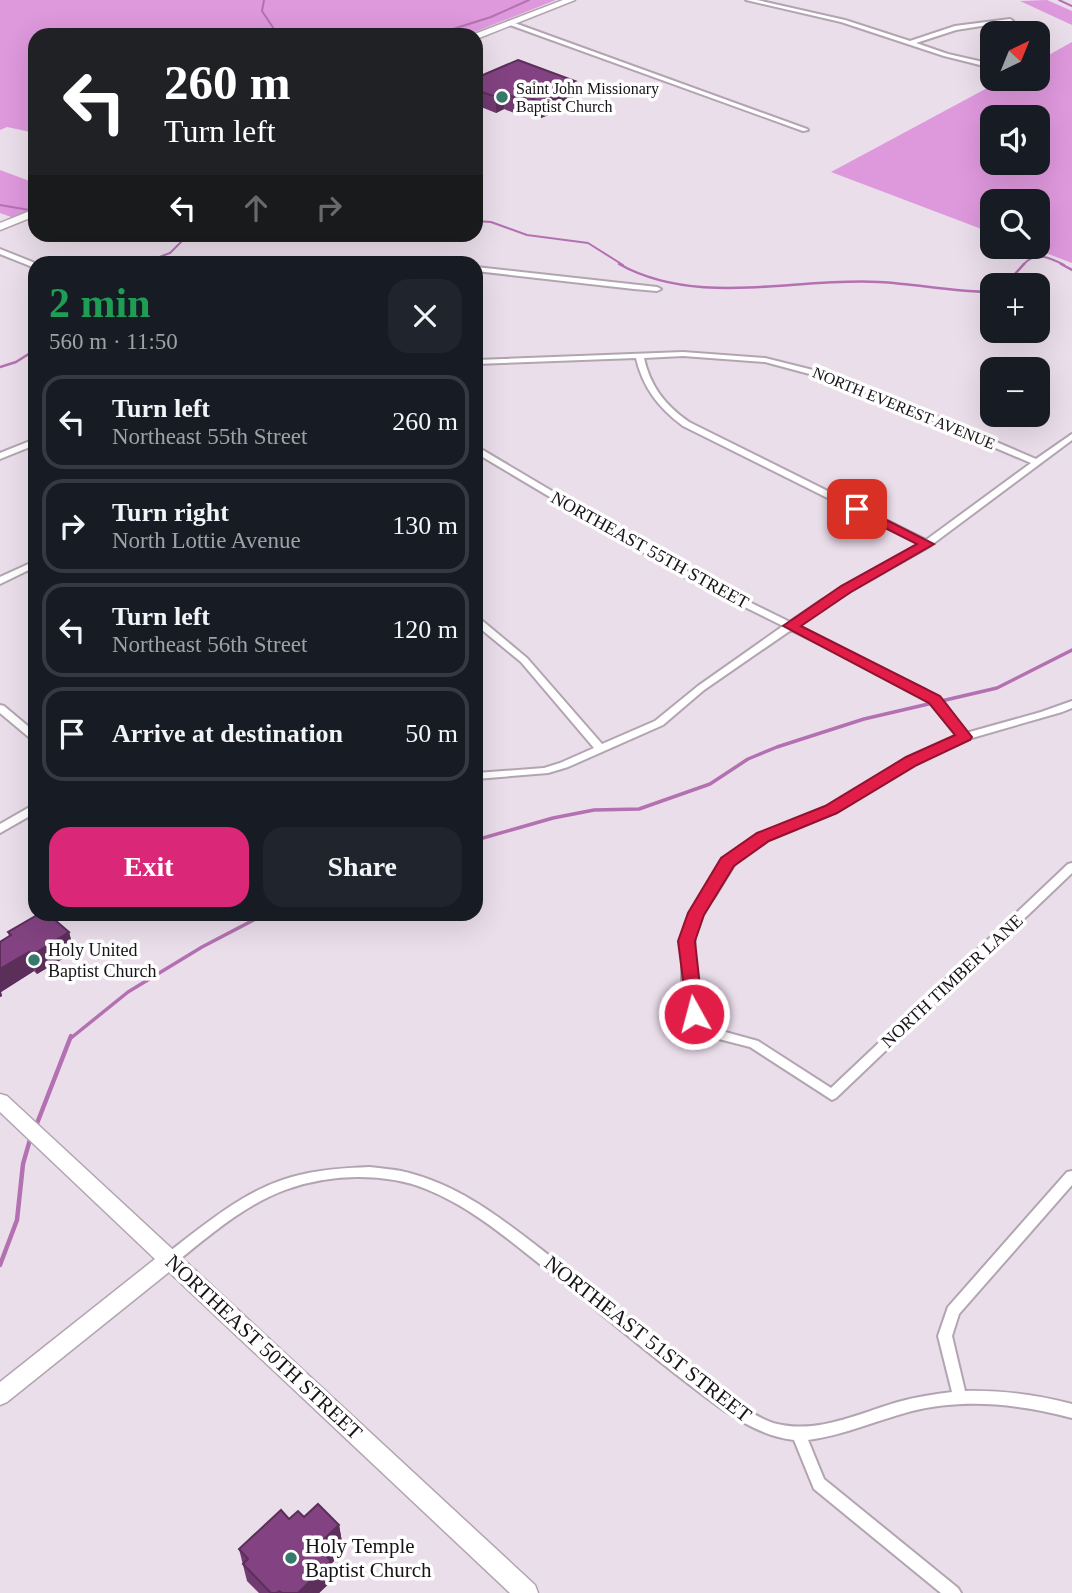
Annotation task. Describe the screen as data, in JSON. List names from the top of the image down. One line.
{"streets":{"street":["NORTH EVEREST AVENUE","NORTHEAST 55TH STREET","NORTH TIMBER LANE","NORTHEAST 51ST STREET","NORTHEAST 50TH STREET"]},"crossings":[["NORTHEAST 55TH STREET","NORTH TIMBER LANE"],["NORTHEAST 51ST STREET","NORTHEAST 50TH STREET"]],"places":["Saint John Missionary Baptist Church","Holy United Baptist Church","Holy Temple Baptist Church"],"north":"top right","page":{"map_buttons":["+","−"],"turn":["260 m","Turn left"],"heading":["2 min","560 m · 11:50"],"list":[{"name":"Turn left","note":"Northeast 55th Street","value":"260 m"},{"name":"Turn right","note":"North Lottie Avenue","value":"130 m"},{"name":"Turn left","note":"Northeast 56th Street","value":"120 m"},{"name":"Arrive at destination","value":"50 m"}],"buttons":["Exit","Share"]}}
